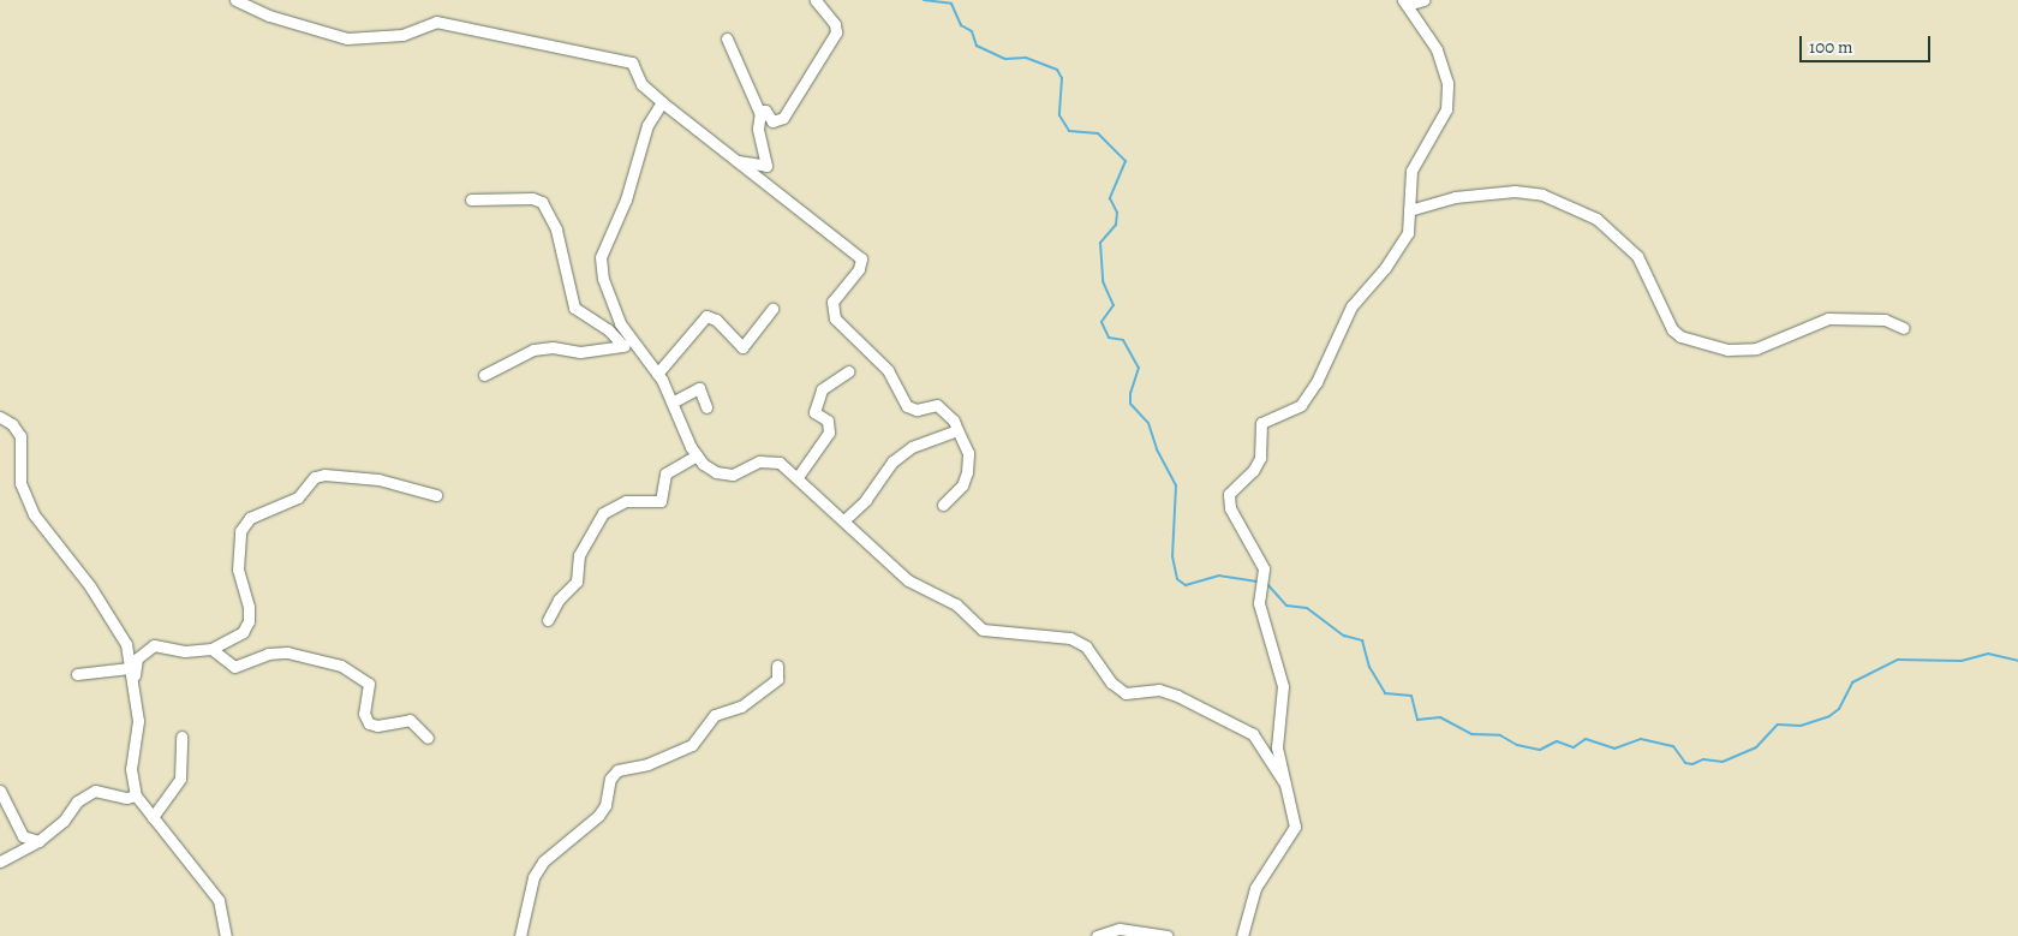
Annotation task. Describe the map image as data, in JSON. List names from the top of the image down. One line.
{"scale_bar":"100 m"}
